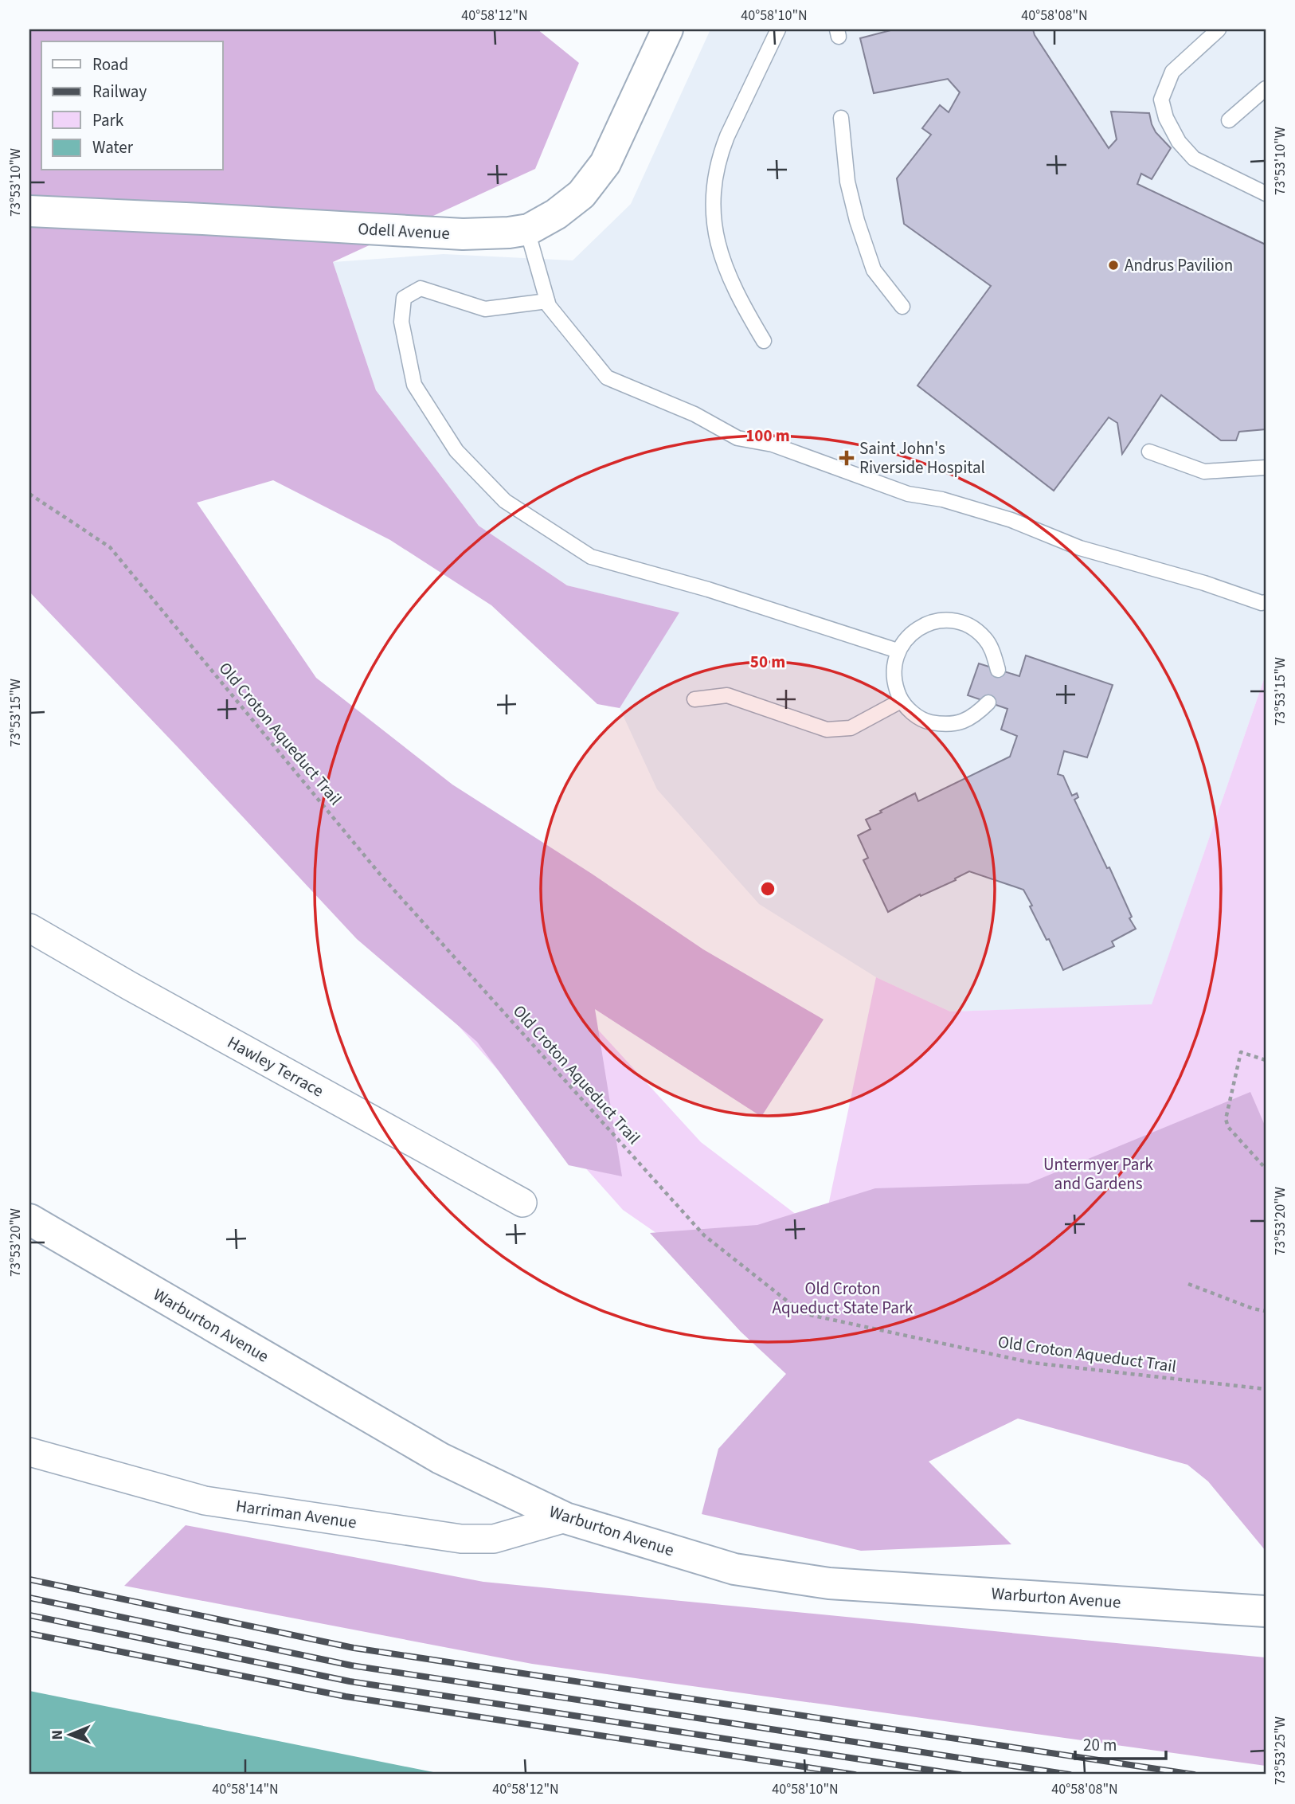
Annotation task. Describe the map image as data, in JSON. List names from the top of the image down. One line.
{"streets":{"street":["Odell Avenue","Hawley Terrace","Warburton Avenue","Harriman Avenue"],"path":["Old Croton Aqueduct Trail"]},"crossings":[["Warburton Avenue","Harriman Avenue"]],"parks":["Untermyer Park and Gardens","Old Croton Aqueduct State Park"],"places":{"other":["Andrus Pavilion"],"health":["Saint John's Riverside Hospital"]},"legend":["Road","Railway","Park","Water"],"scale_bar":"20 m","north":"left","coordinates":["40°58'12\"N","40°58'10\"N","40°58'08\"N","73°53'10\"W","73°53'15\"W","73°53'20\"W","73°53'25\"W","40°58'14\"N"],"rings":["100 m","50 m"]}
